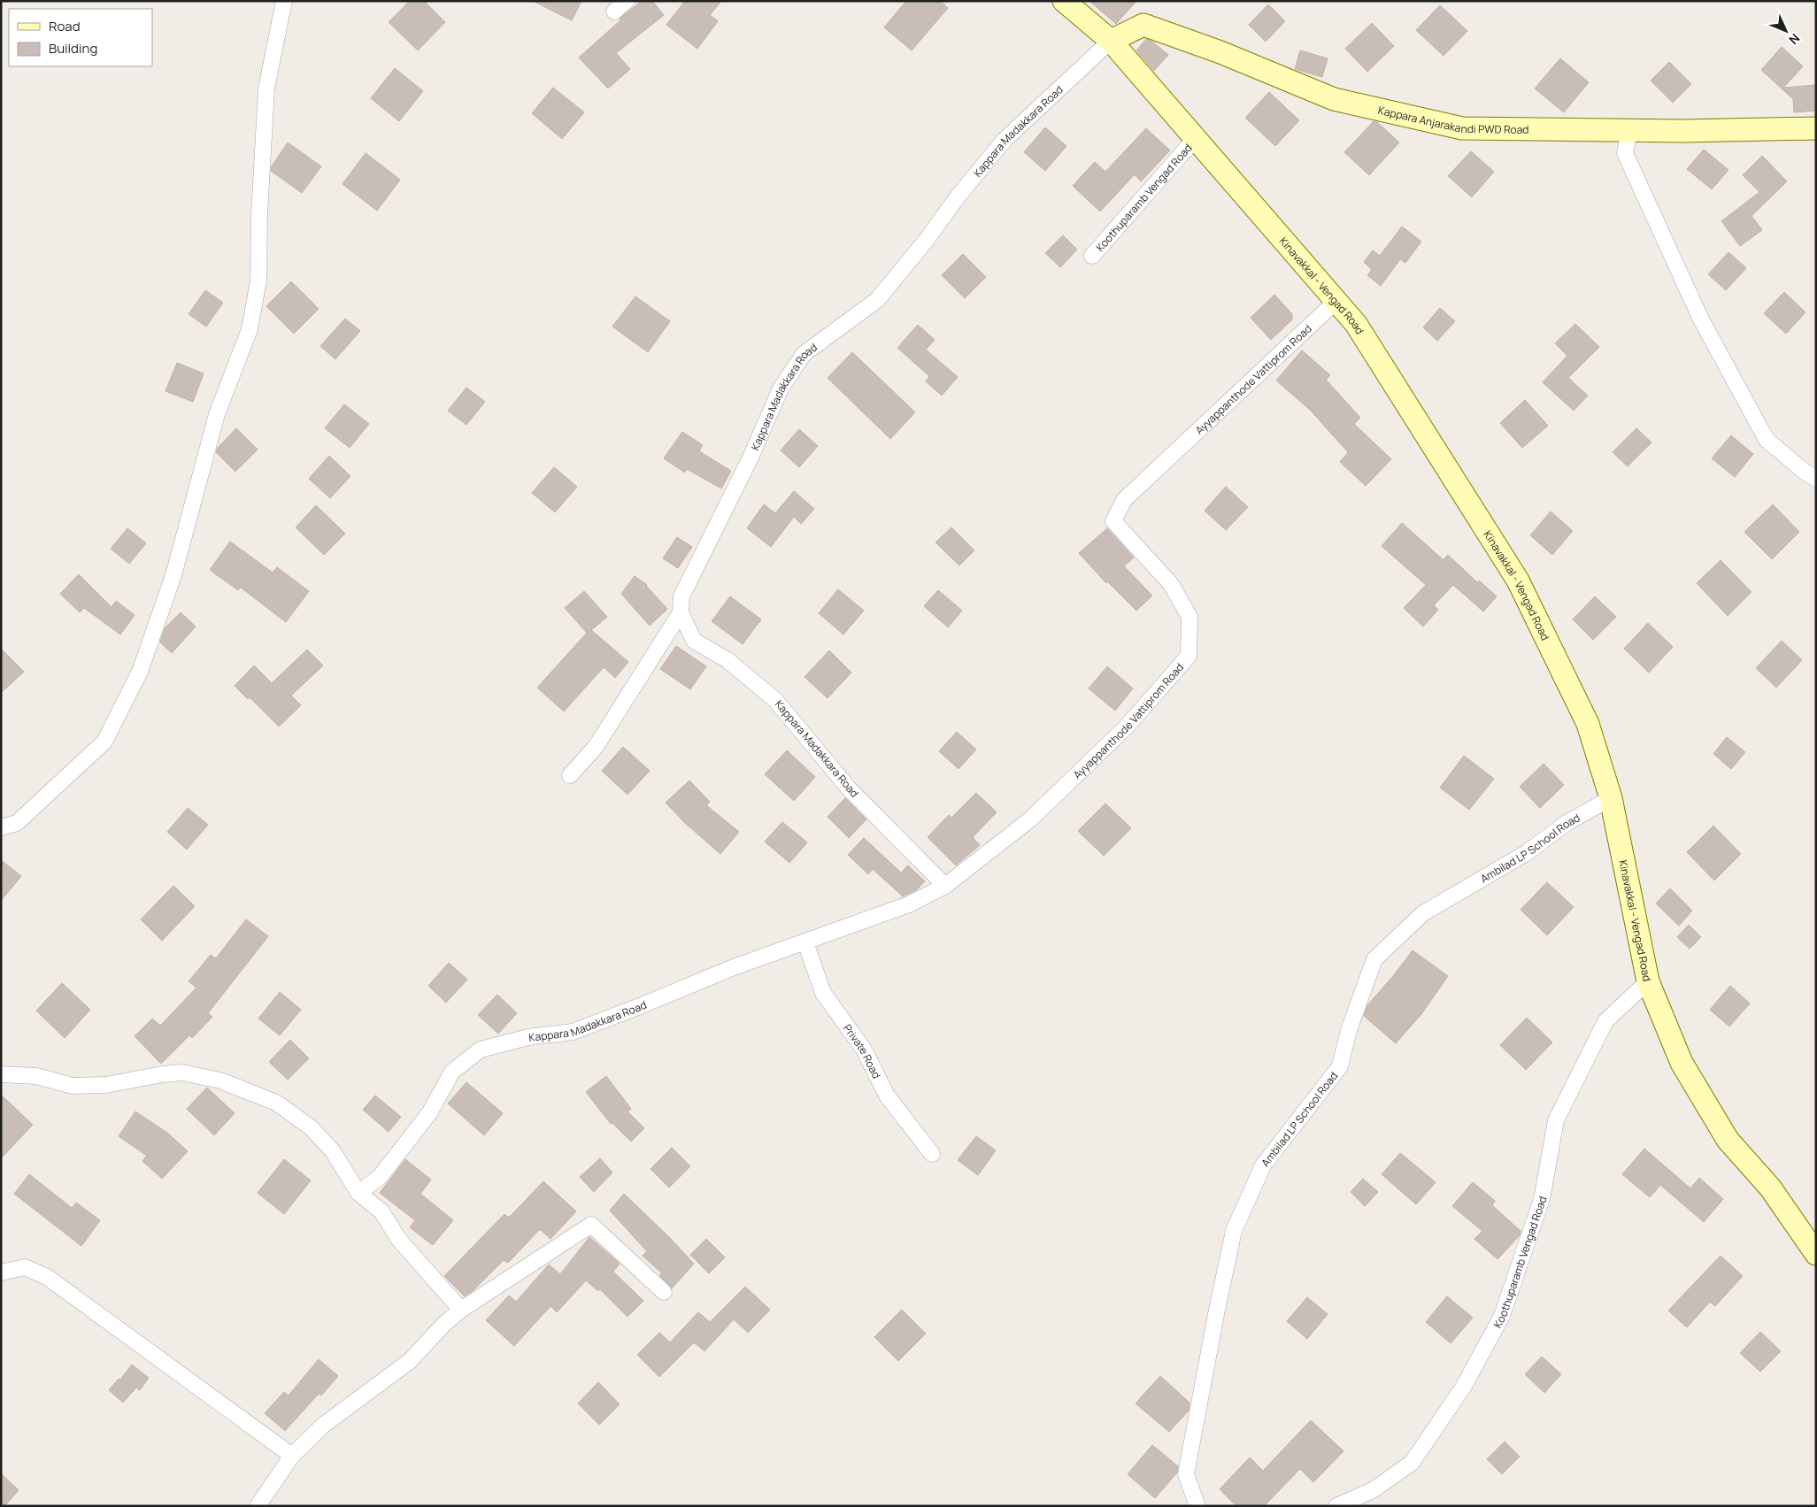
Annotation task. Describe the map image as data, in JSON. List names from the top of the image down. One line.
{"streets":{"main road":["Kappara Anjarakandi PWD Road","Kinavakkal - Vengad Road"],"street":["Kappara Madakkara Road","Koothuparamb Vengad Road","Ayyappanthode Vattiprom Road","Ambilad LP School Road","Private Road"]},"crossings":[["Kappara Anjarakandi PWD Road","Kappara Madakkara Road"],["Kappara Anjarakandi PWD Road","Kinavakkal - Vengad Road"],["Kappara Madakkara Road","Kinavakkal - Vengad Road"],["Kappara Madakkara Road","Ayyappanthode Vattiprom Road"],["Kappara Madakkara Road","Private Road"],["Koothuparamb Vengad Road","Kinavakkal - Vengad Road"],["Kinavakkal - Vengad Road","Ayyappanthode Vattiprom Road"],["Kinavakkal - Vengad Road","Ambilad LP School Road"]],"legend":["Road","Building"],"north":"bottom right"}
